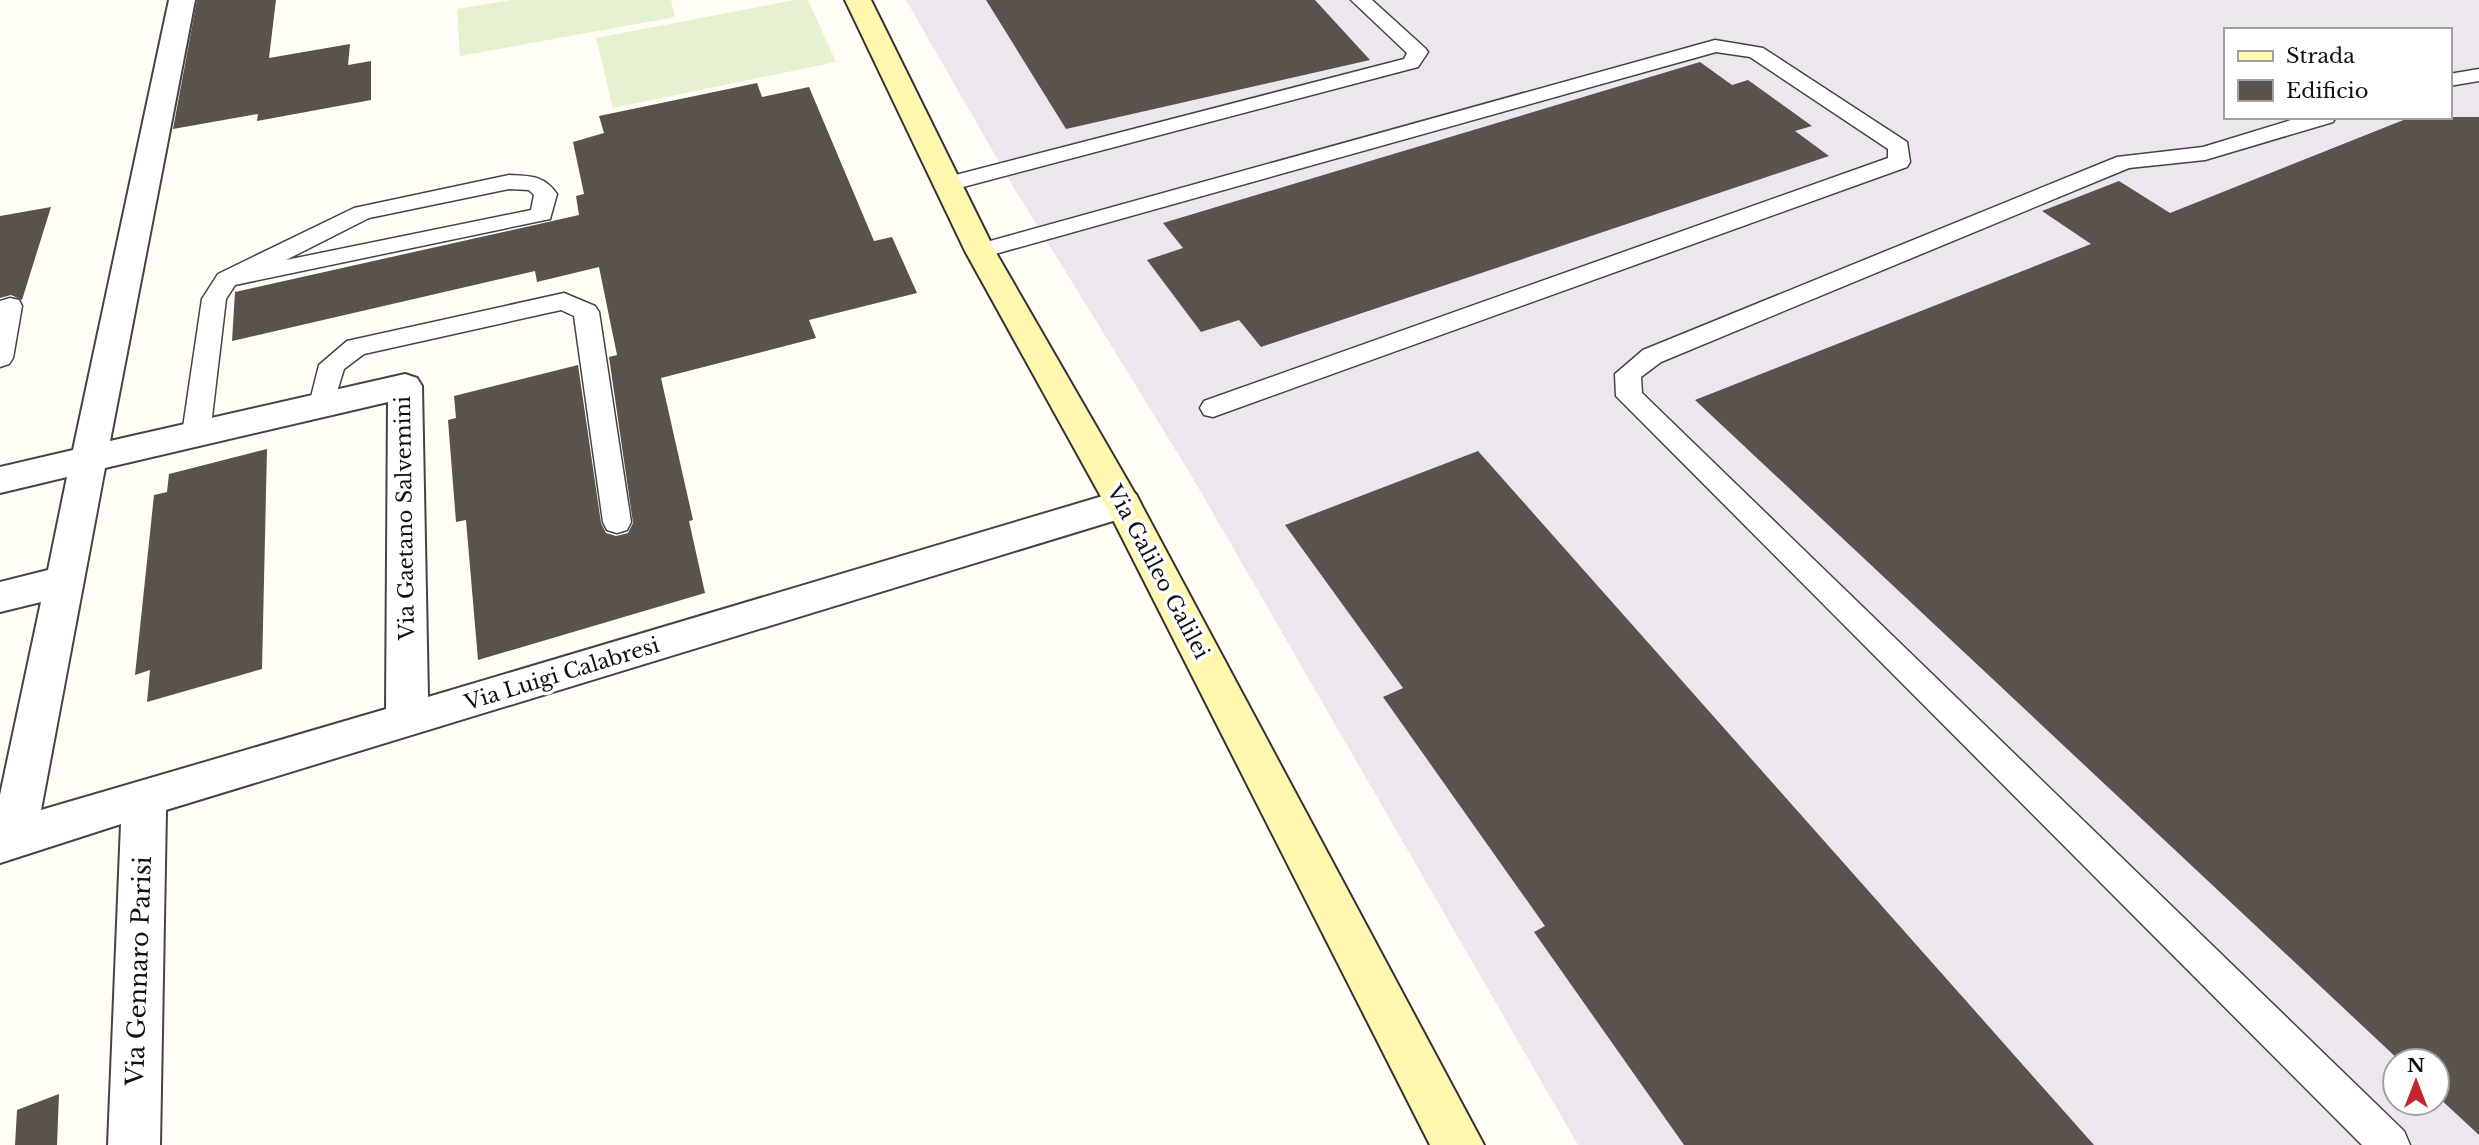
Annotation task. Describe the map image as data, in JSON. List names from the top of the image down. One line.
{"streets":{"street":["Via Gaetano Salvemini","Via Galileo Galilei","Via Luigi Calabresi","Via Gennaro Parisi"]},"crossings":[["Via Gaetano Salvemini","Via Luigi Calabresi"],["Via Galileo Galilei","Via Luigi Calabresi"],["Via Luigi Calabresi","Via Gennaro Parisi"]],"legend":["Strada","Edificio"],"north":"top"}
